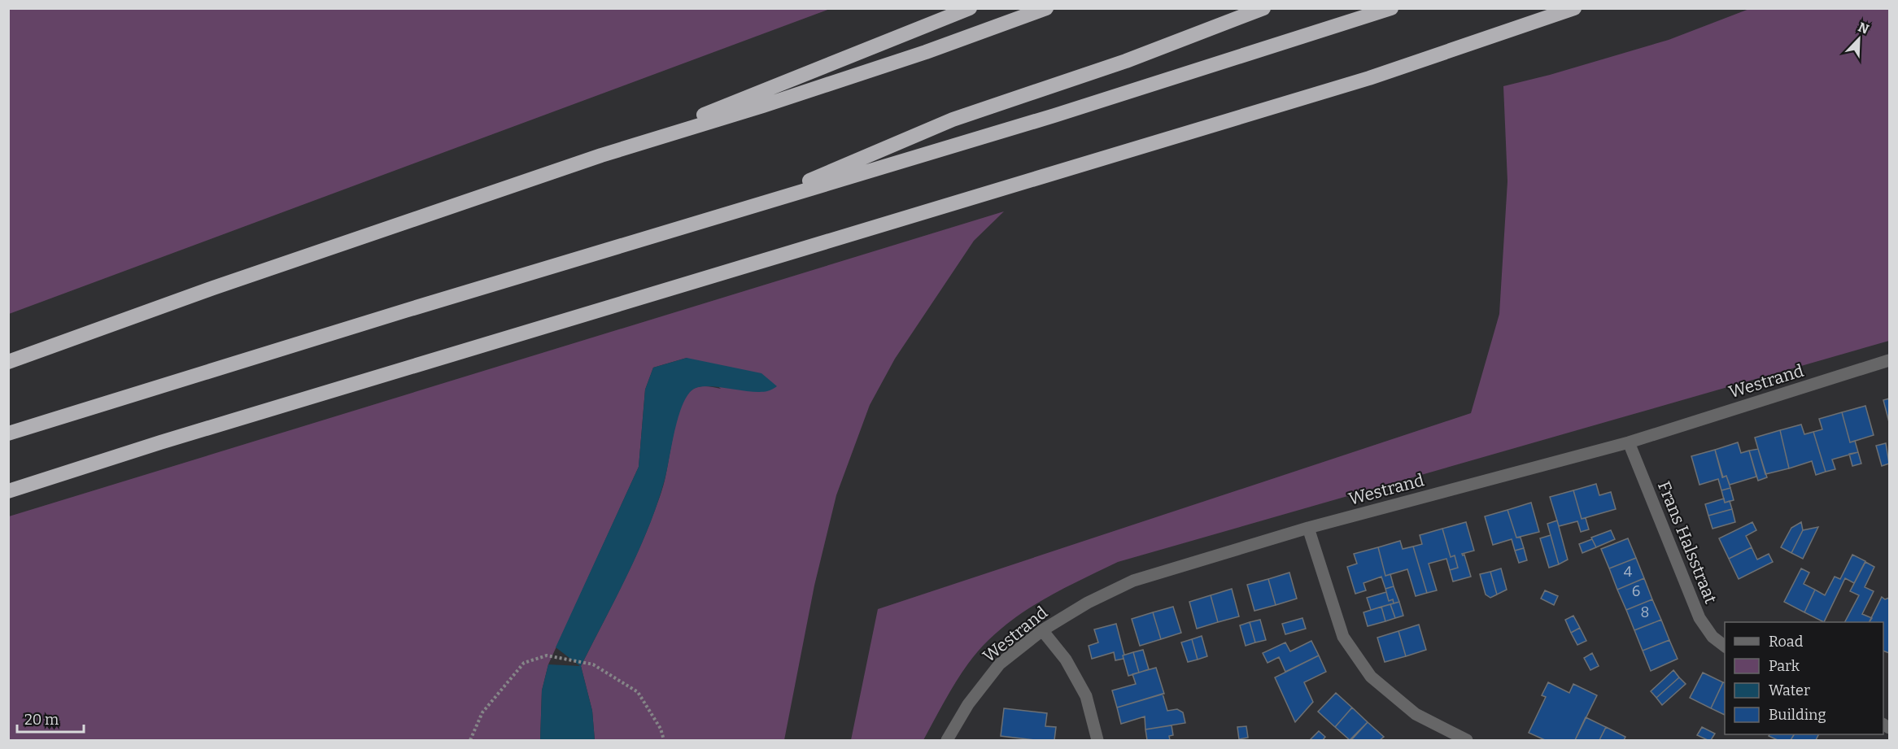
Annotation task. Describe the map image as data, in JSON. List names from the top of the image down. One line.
{"streets":{"street":["Westrand","Frans Halsstraat"]},"crossings":[["Westrand","Frans Halsstraat"]],"house_numbers":["4","6","8"],"legend":["Road","Park","Water","Building"],"scale_bar":"20 m","north":"top right"}
